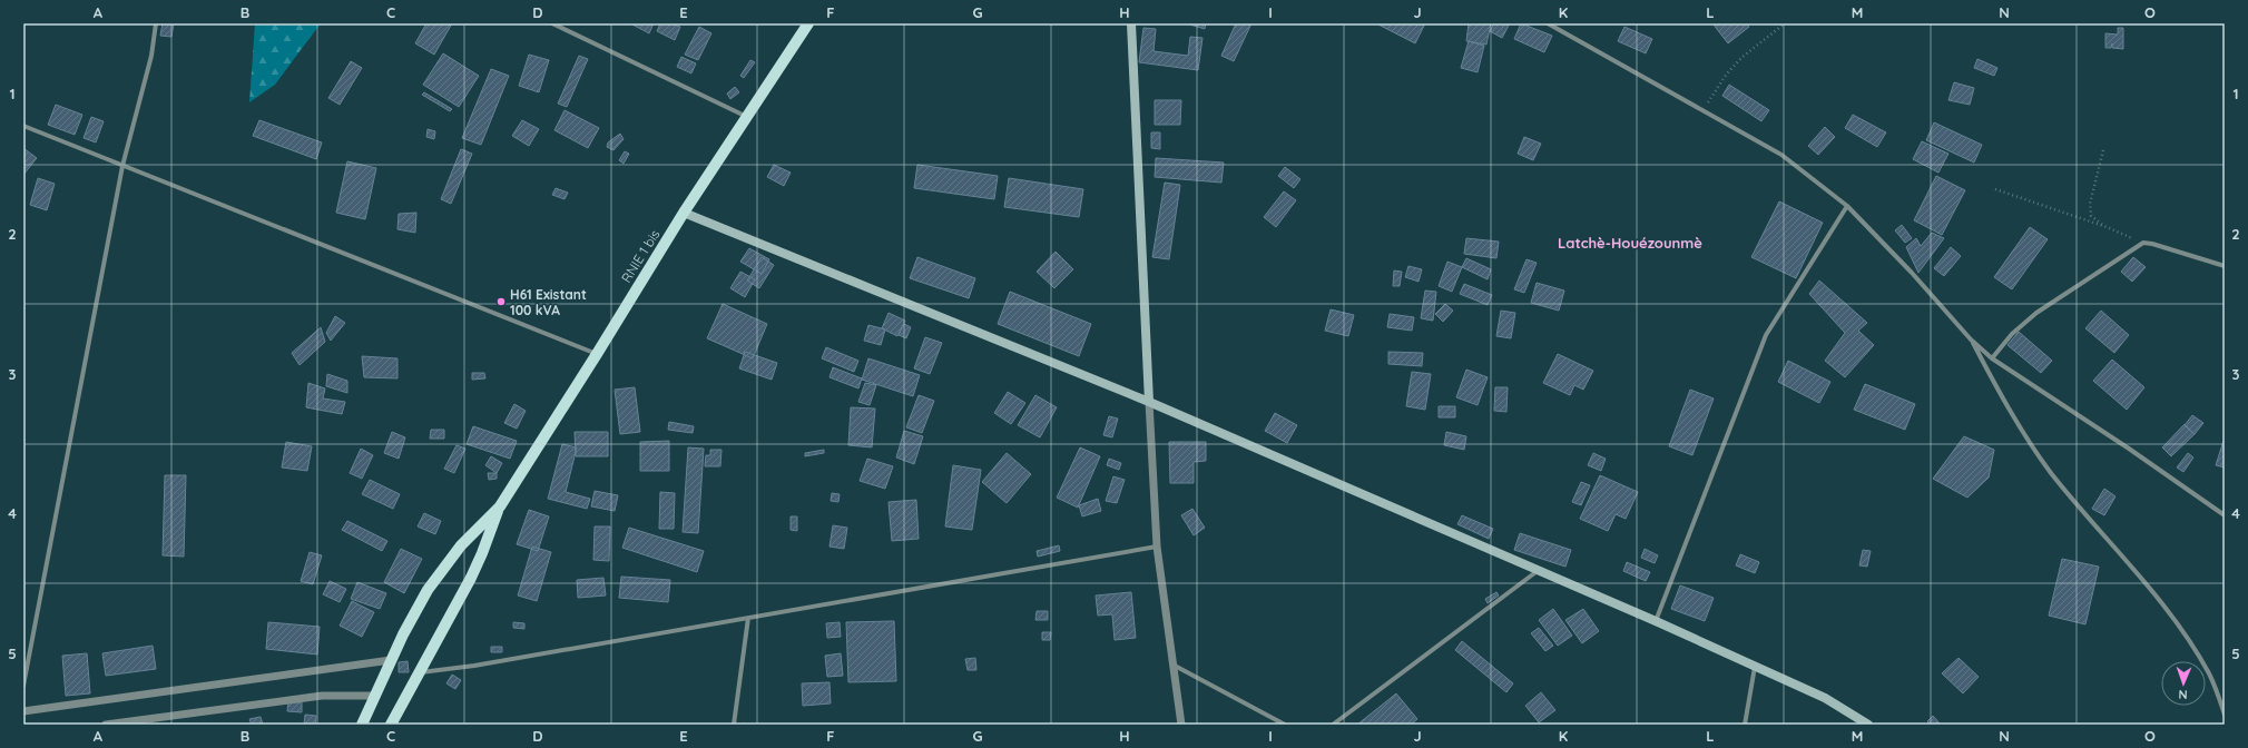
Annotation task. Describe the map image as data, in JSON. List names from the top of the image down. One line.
{"streets":{"main road":["RNIE 1 bis"]},"districts":["Latchè-Houézounmè"],"places":["H61 Existant 100 kVA"],"north":"bottom","grid":{"columns":["A","B","C","D","E","F","G","H","I","J","K","L","M","N","O"],"rows":["1","2","3","4","5"]}}
